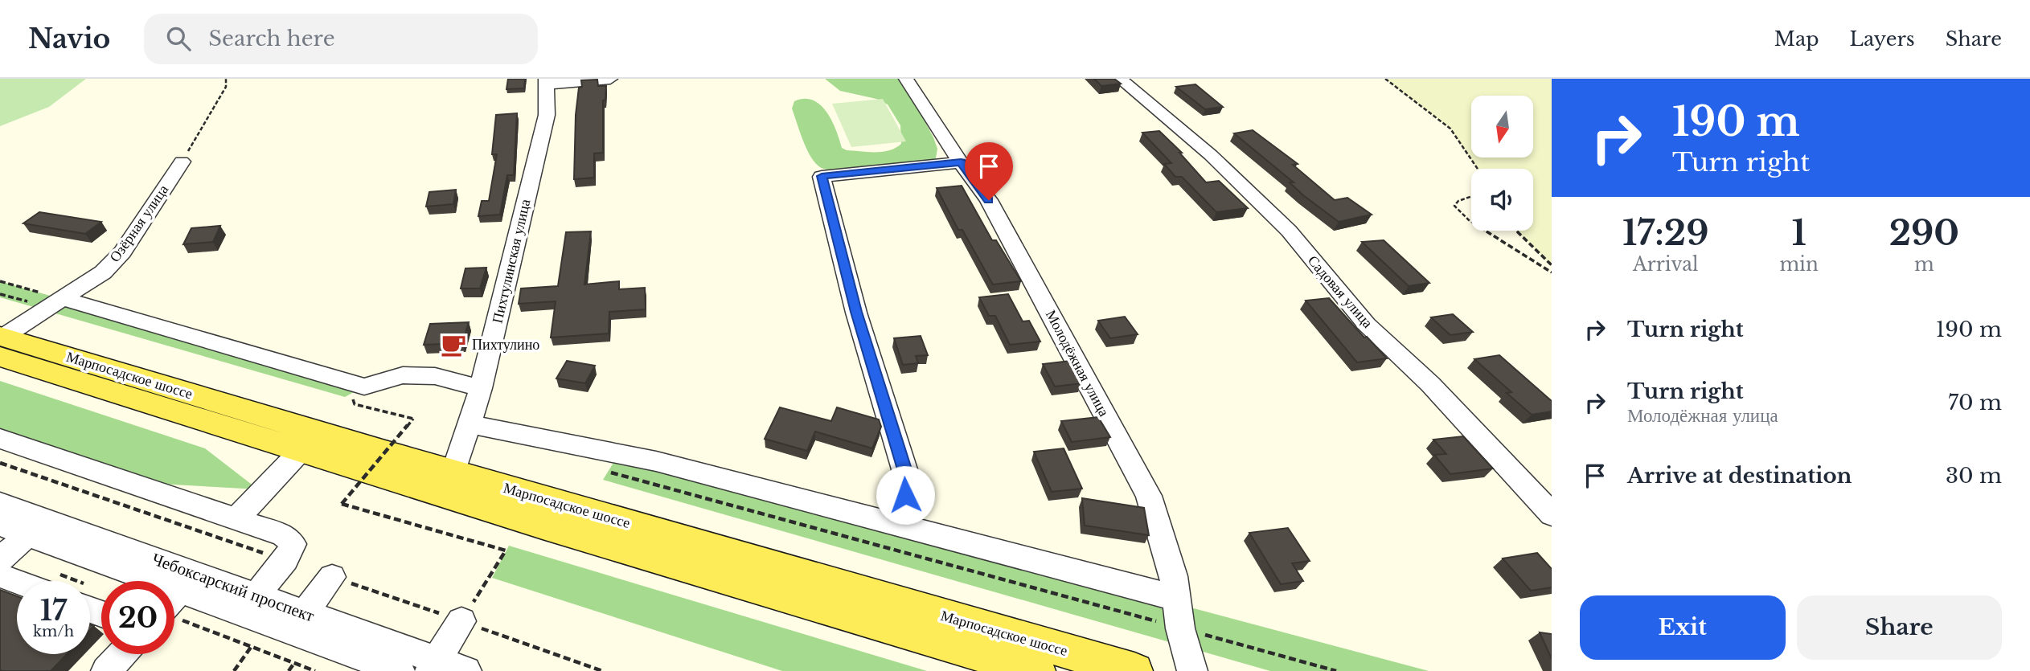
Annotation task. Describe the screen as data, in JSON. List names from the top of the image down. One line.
{"streets":{"main road":["Марпосадское шоссе"],"street":["Озёрная улица","Пихтулинская улица","Садовая улица","Молодёжная улица","Чебоксарский проспект"]},"crossings":[["Озёрная улица","Марпосадское шоссе"],["Пихтулинская улица","Марпосадское шоссе"]],"places":{"cafe":["Пихтулино"]},"north":"bottom","page":{"header":"Navio","search":"Search here","nav":["Map","Layers","Share"],"turn":["190 m","Turn right"],"eta":["17:29","Arrival","1","min","290","m"],"list":[{"name":"Turn right","value":"190 m"},{"name":"Turn right","note":"Молодёжная улица","value":"70 m"},{"name":"Arrive at destination","value":"30 m"}],"speed":"17 km/h","limit":"20","buttons":["Exit","Share"]}}
